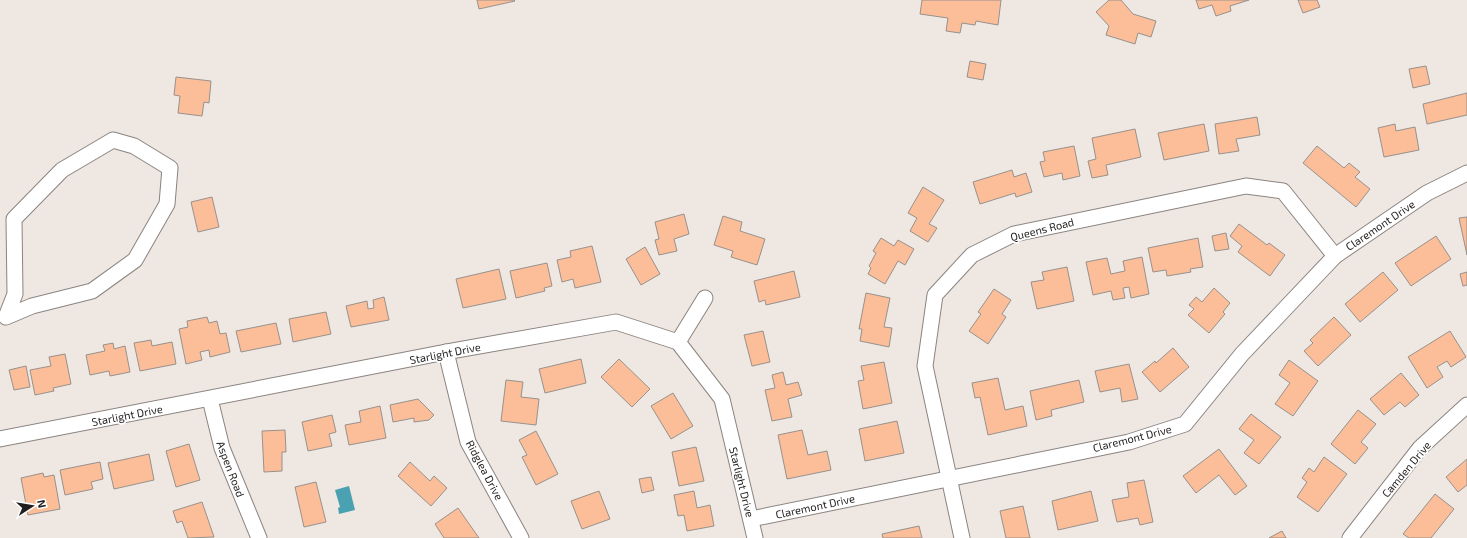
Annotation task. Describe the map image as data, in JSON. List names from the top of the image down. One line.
{"streets":{"street":["Claremont Drive","Queens Road","Starlight Drive","Aspen Road","Camden Drive","Ridglea Drive"]},"crossings":[["Claremont Drive","Queens Road"],["Claremont Drive","Starlight Drive"],["Starlight Drive","Aspen Road"],["Starlight Drive","Ridglea Drive"]],"north":"right"}
